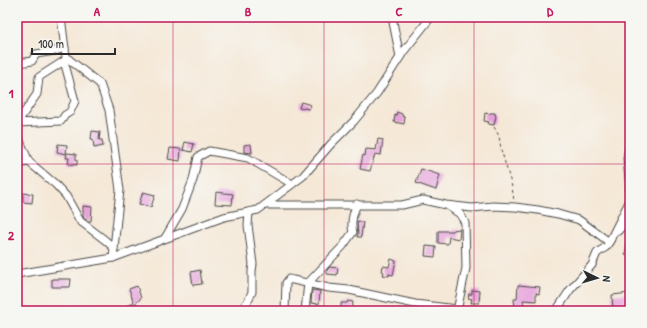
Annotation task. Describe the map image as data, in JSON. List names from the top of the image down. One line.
{"scale_bar":"100 m","north":"right","grid":{"columns":["A","B","C","D"],"rows":["1","2"]}}
